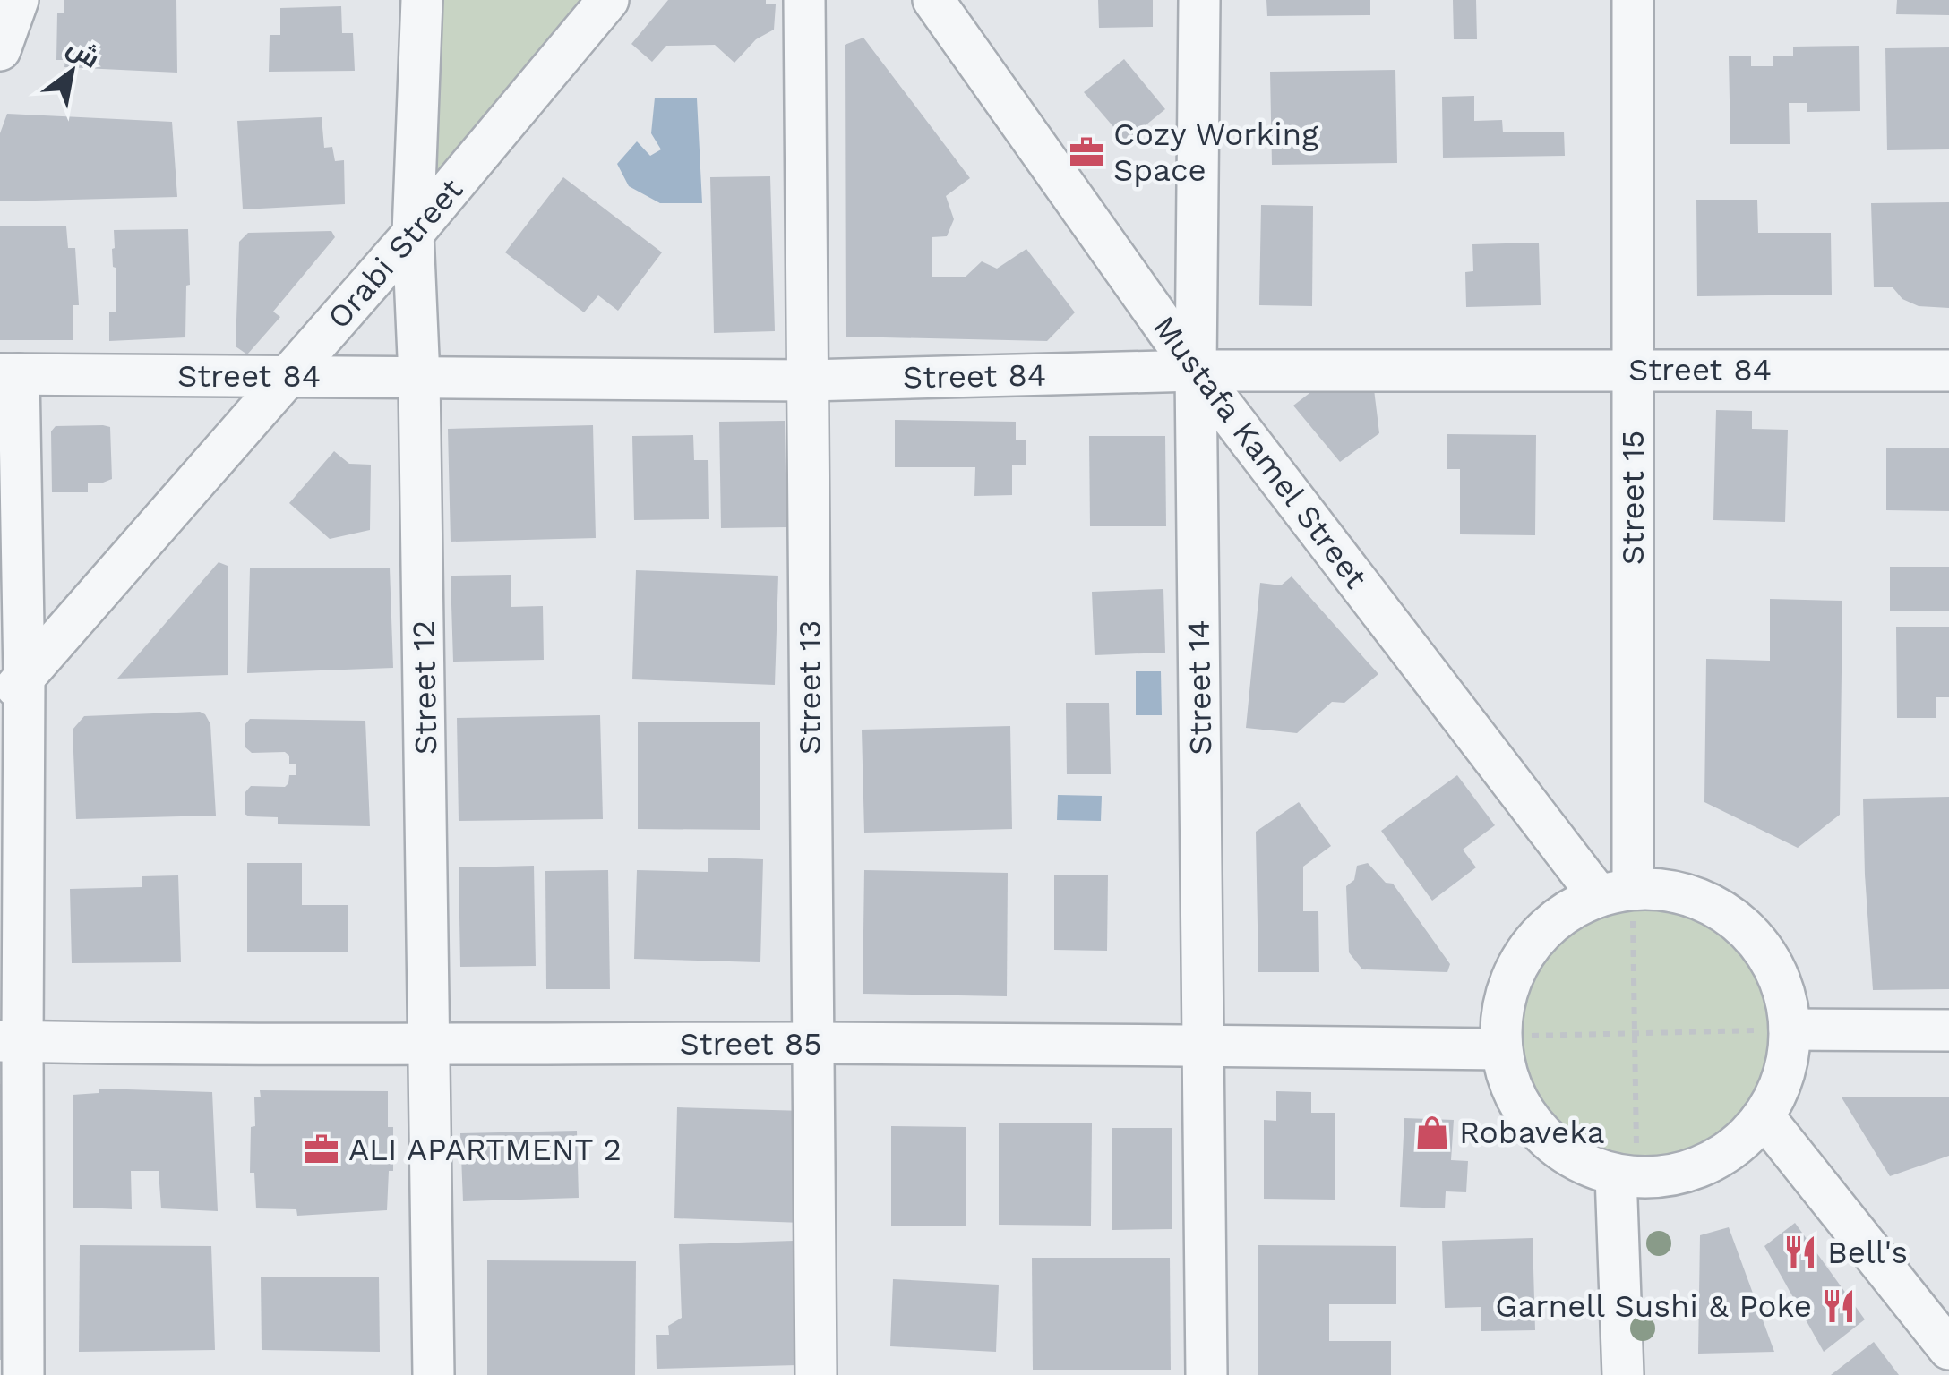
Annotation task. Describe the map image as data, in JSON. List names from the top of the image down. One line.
{"streets":{"street":["Orabi Street","Street 84","Mustafa Kamel Street","Street 15","Street 12","Street 13","Street 14","Street 85"]},"crossings":[["Orabi Street","Street 84"],["Orabi Street","Street 12"],["Street 84","Mustafa Kamel Street"],["Street 84","Street 15"],["Street 84","Street 12"],["Street 84","Street 13"],["Street 84","Street 14"],["Mustafa Kamel Street","Street 15"],["Mustafa Kamel Street","Street 14"],["Street 12","Street 85"],["Street 13","Street 85"],["Street 14","Street 85"]],"places":{"office":["Cozy Working Space","ALI APARTMENT 2"],"shop":["Robaveka"],"restaurant":["Bell's","Garnell Sushi & Poke"]},"north":"top right"}
